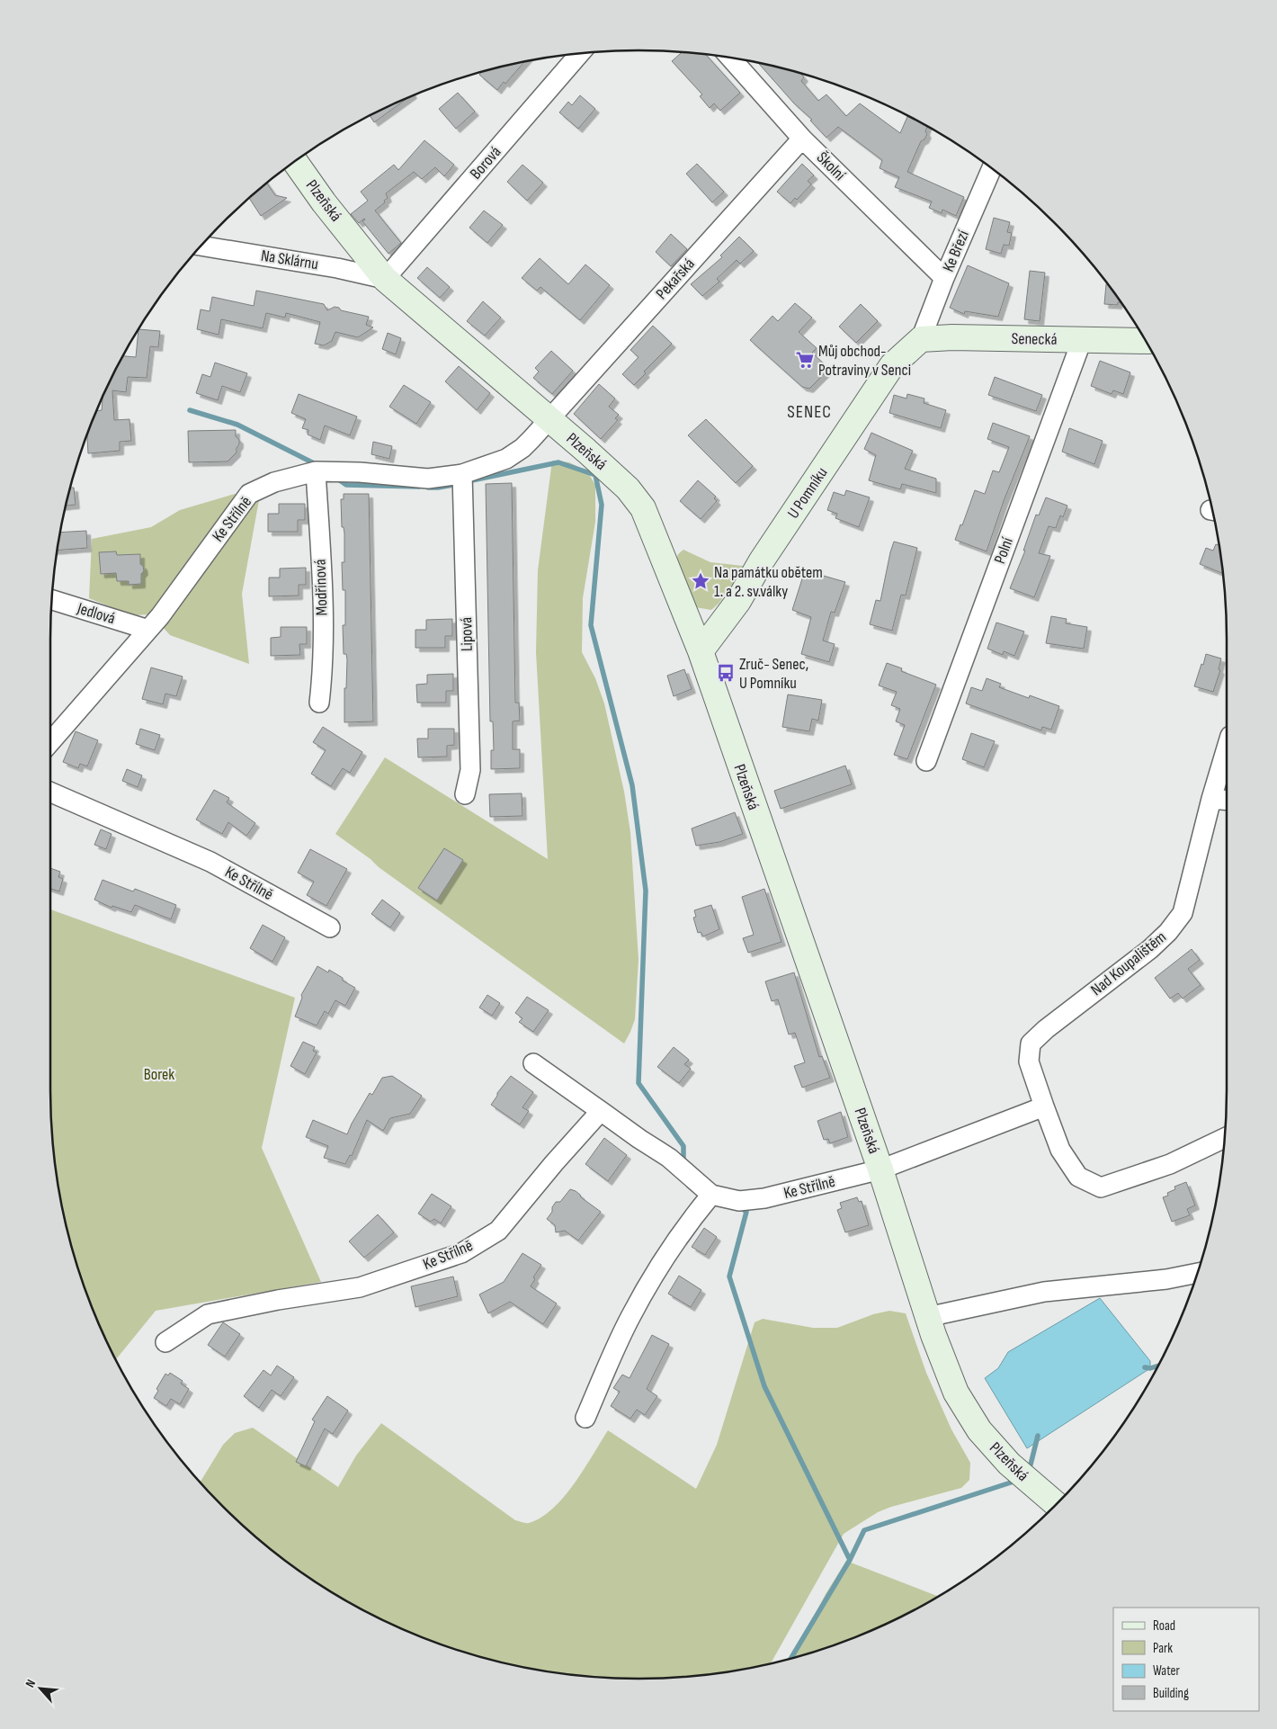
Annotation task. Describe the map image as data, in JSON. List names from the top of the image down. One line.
{"streets":{"main road":["Plzeňská","Senecká","U Pomníku"],"street":["Borová","Školní","Ke Březí","Na Sklárnu","Pekařská","Ke Střílně","Polní","Modřínová","Jedlová","Lipová","Nad Koupalištěm"]},"crossings":[["Borová","Plzeňská"],["Borová","Na Sklárnu"],["Školní","Ke Březí"],["Školní","Pekařská"],["Plzeňská","Na Sklárnu"],["Plzeňská","Pekařská"],["Plzeňská","U Pomníku"],["Plzeňská","Ke Střílně"],["Ke Březí","Senecká"],["Ke Březí","U Pomníku"],["Pekařská","Ke Střílně"],["Senecká","U Pomníku"],["Senecká","Polní"],["Ke Střílně","Modřínová"],["Ke Střílně","Jedlová"],["Ke Střílně","Lipová"]],"districts":["SENEC"],"parks":["Borek"],"places":{"supermarket":["Můj obchod- Potraviny v Senci"],"place":["Na památku obětem 1. a 2. sv.války"],"bus stop":["Zruč- Senec, U Pomníku"]},"legend":["Road","Park","Water","Building"],"north":"top left"}
